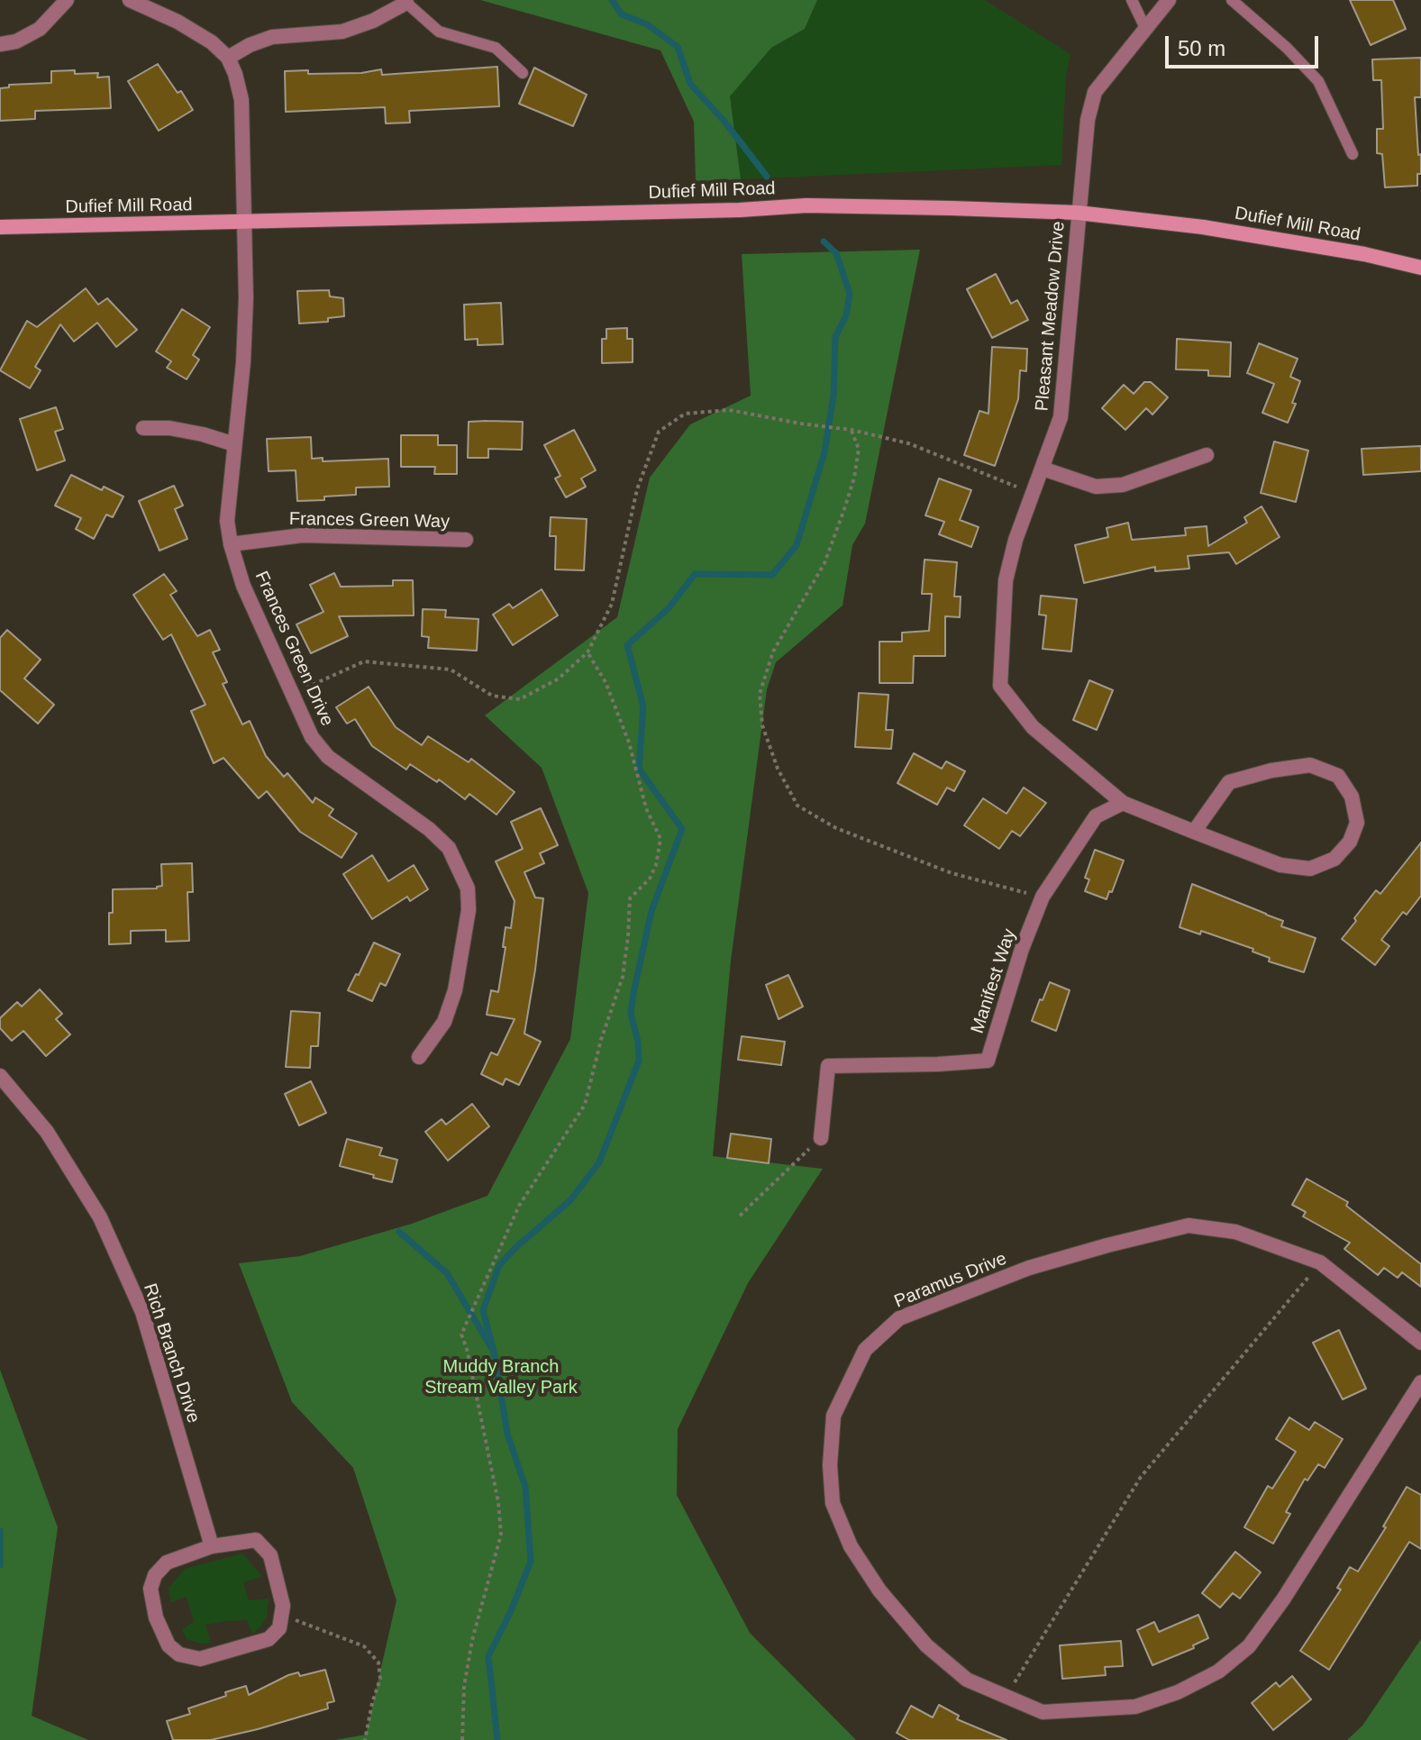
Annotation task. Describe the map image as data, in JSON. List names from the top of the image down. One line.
{"streets":{"main road":["Dufief Mill Road"],"street":["Pleasant Meadow Drive","Frances Green Way","Frances Green Drive","Manifest Way","Paramus Drive","Rich Branch Drive"]},"crossings":[["Dufief Mill Road","Pleasant Meadow Drive"],["Dufief Mill Road","Frances Green Drive"],["Pleasant Meadow Drive","Manifest Way"],["Frances Green Way","Frances Green Drive"]],"parks":["Muddy Branch Stream Valley Park"],"scale_bar":"50 m"}
